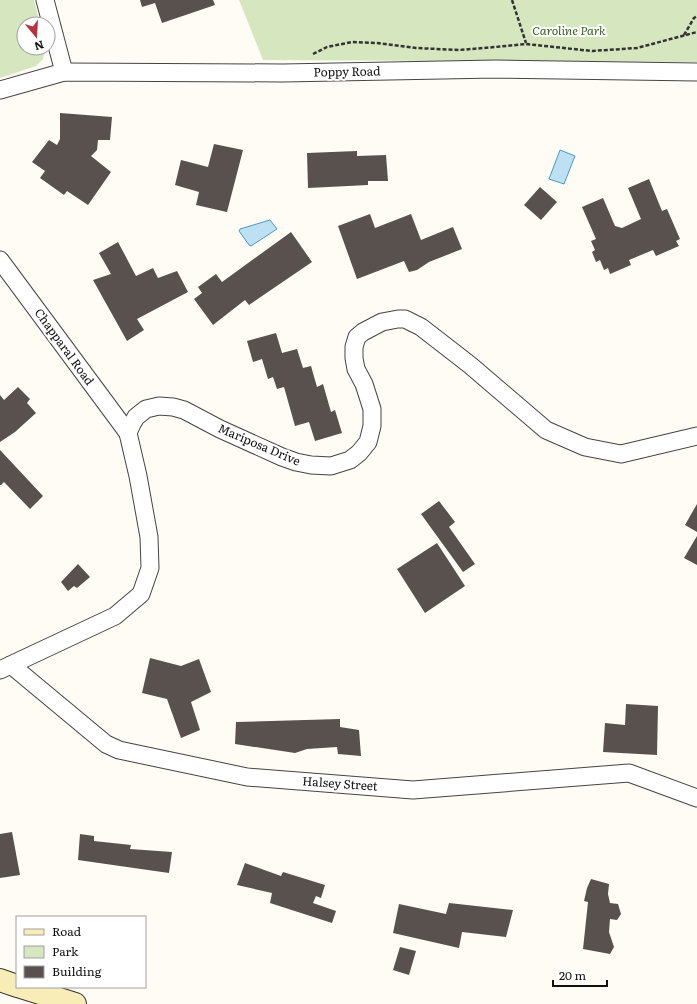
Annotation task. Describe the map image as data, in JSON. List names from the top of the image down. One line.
{"streets":{"street":["Poppy Road","Chapparal Road","Mariposa Drive","Halsey Street"]},"crossings":[["Chapparal Road","Mariposa Drive"]],"parks":["Caroline Park"],"legend":["Road","Park","Building"],"scale_bar":"20 m","north":"bottom"}
